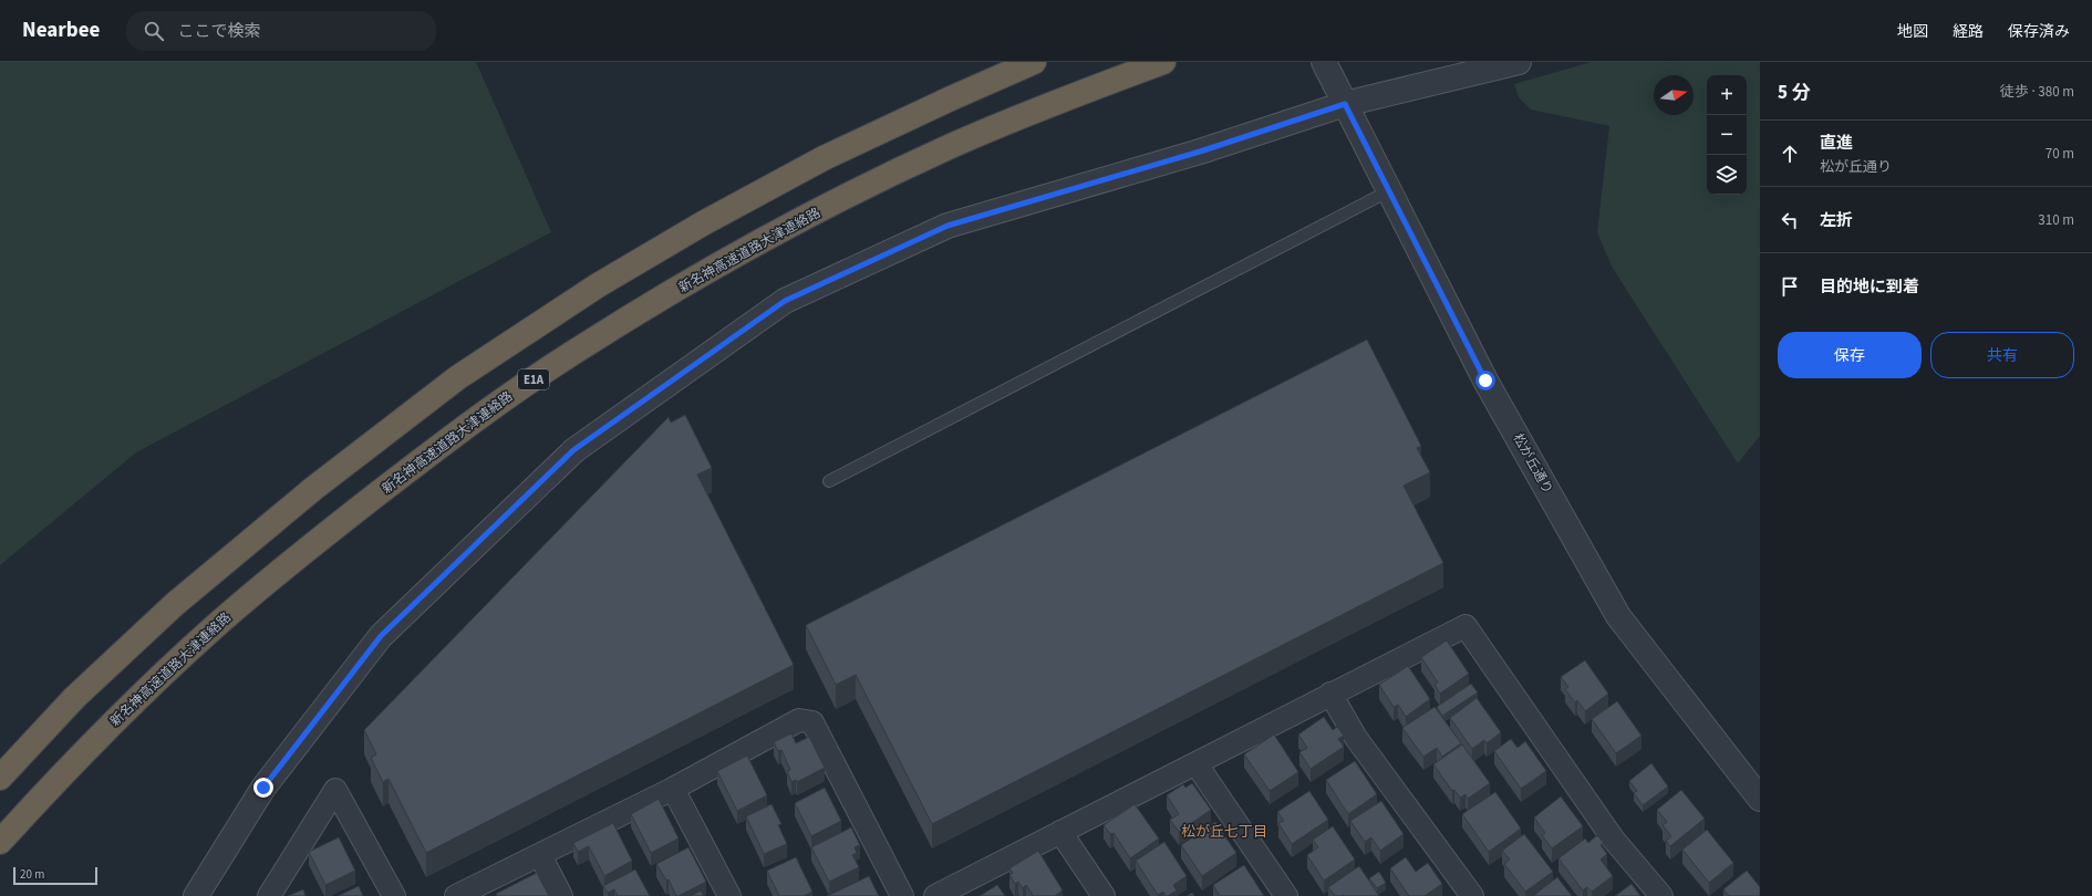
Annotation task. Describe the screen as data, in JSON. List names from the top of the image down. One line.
{"streets":{"highway":["新名神高速道路大津連絡路","E1A"],"street":["松が丘通り"]},"districts":["松が丘七丁目"],"scale_bar":"20 m","north":"right","page":{"header":"Nearbee","search":"ここで検索","nav":["地図","経路","保存済み"],"heading":["5 分","徒歩 · 380 m"],"map_buttons":["+","−"],"list":[["直進","松が丘通り","70 m"],["左折","310 m"],"目的地に到着"],"buttons":["保存","共有"],"scale":"20 m"}}
